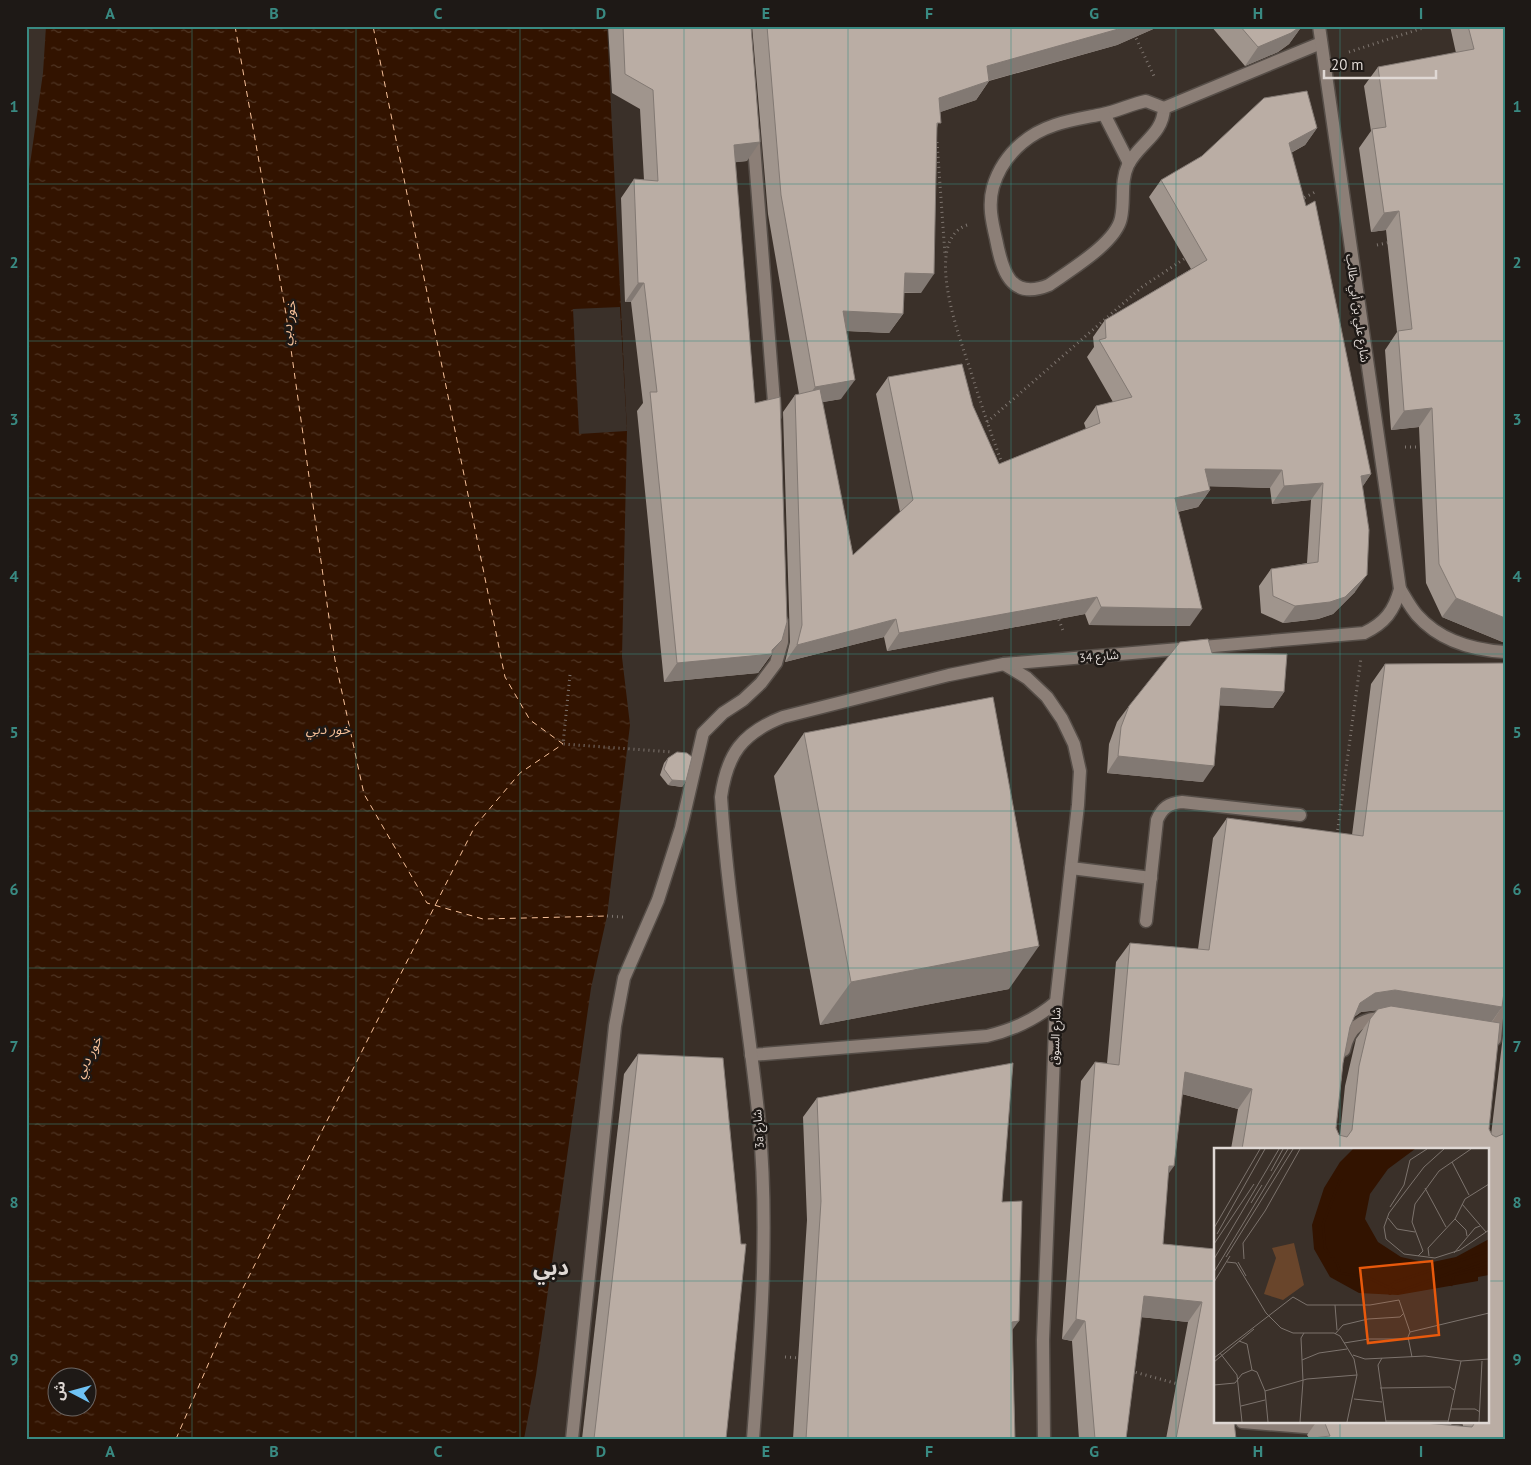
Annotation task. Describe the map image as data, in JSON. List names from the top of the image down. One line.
{"streets":{"street":["شارع علي بن أبي طالب","شارع 34","شارع السوق","3a شارع"]},"crossings":[["شارع علي بن أبي طالب","شارع 34"],["شارع 34","شارع السوق"],["شارع 34","3a شارع"]],"districts":["دبي"],"water":["خور دبي"],"scale_bar":"20 m","north":"left","grid":{"columns":["A","B","C","D","E","F","G","H","I"],"rows":["1","2","3","4","5","6","7","8","9"]}}
